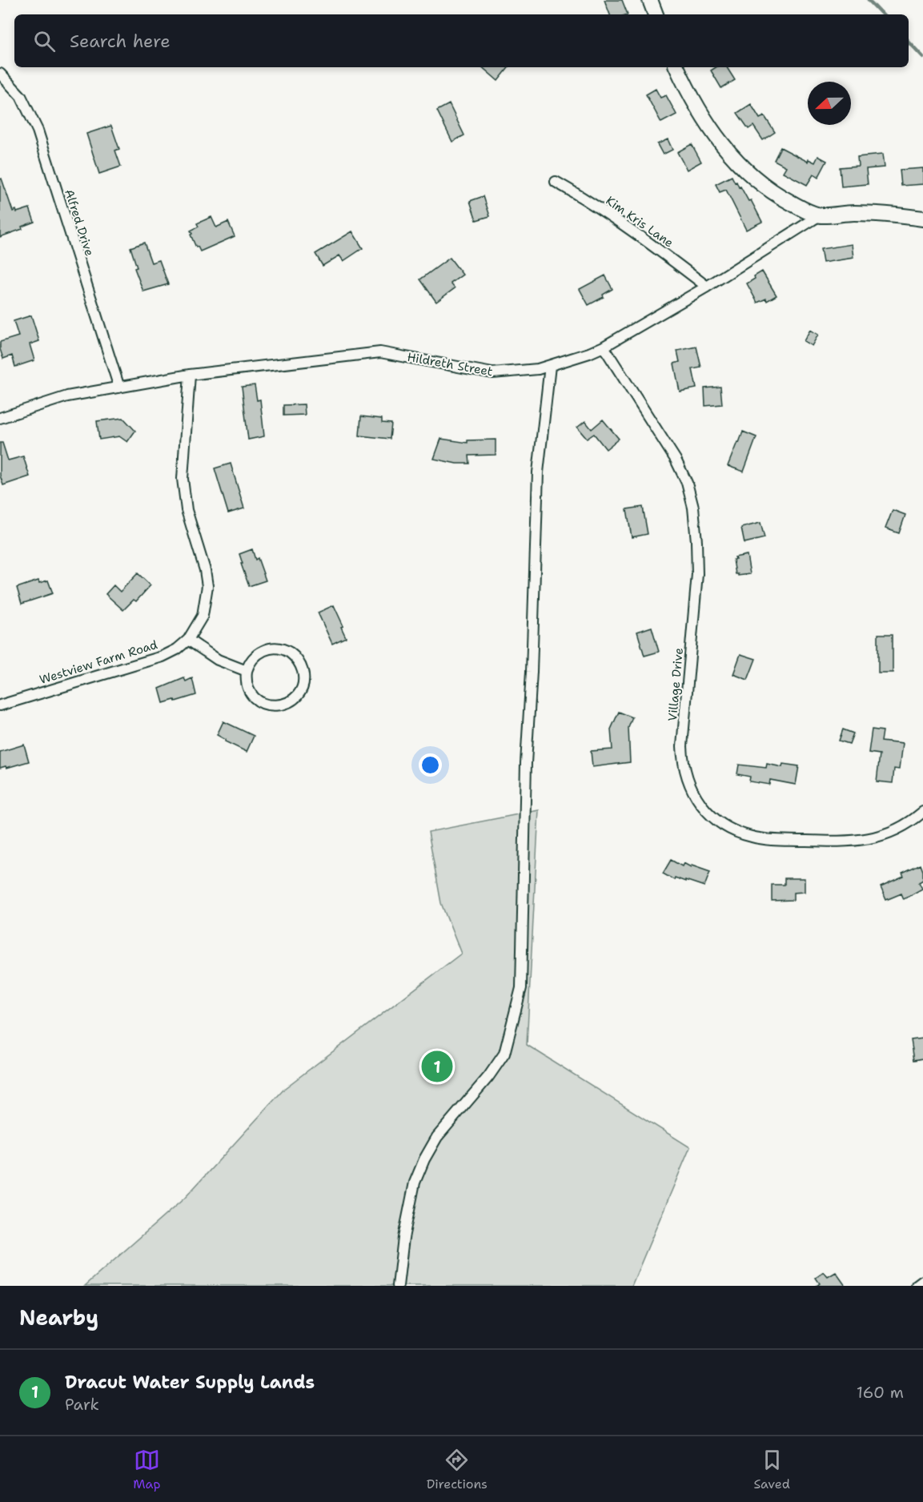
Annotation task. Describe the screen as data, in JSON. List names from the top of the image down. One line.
{"streets":{"street":["Kim Kris Lane","Alfred Drive","Hildreth Street","Westview Farm Road","Village Drive"]},"crossings":[["Kim Kris Lane","Hildreth Street"],["Alfred Drive","Hildreth Street"],["Hildreth Street","Westview Farm Road"],["Hildreth Street","Village Drive"]],"north":"left","page":{"search":"Search here","pins":"1","heading":"Nearby","list":[{"mark":"1","name":"Dracut Water Supply Lands","note":"Park","value":"160 m"}],"nav":["Map","Directions","Saved"]}}
